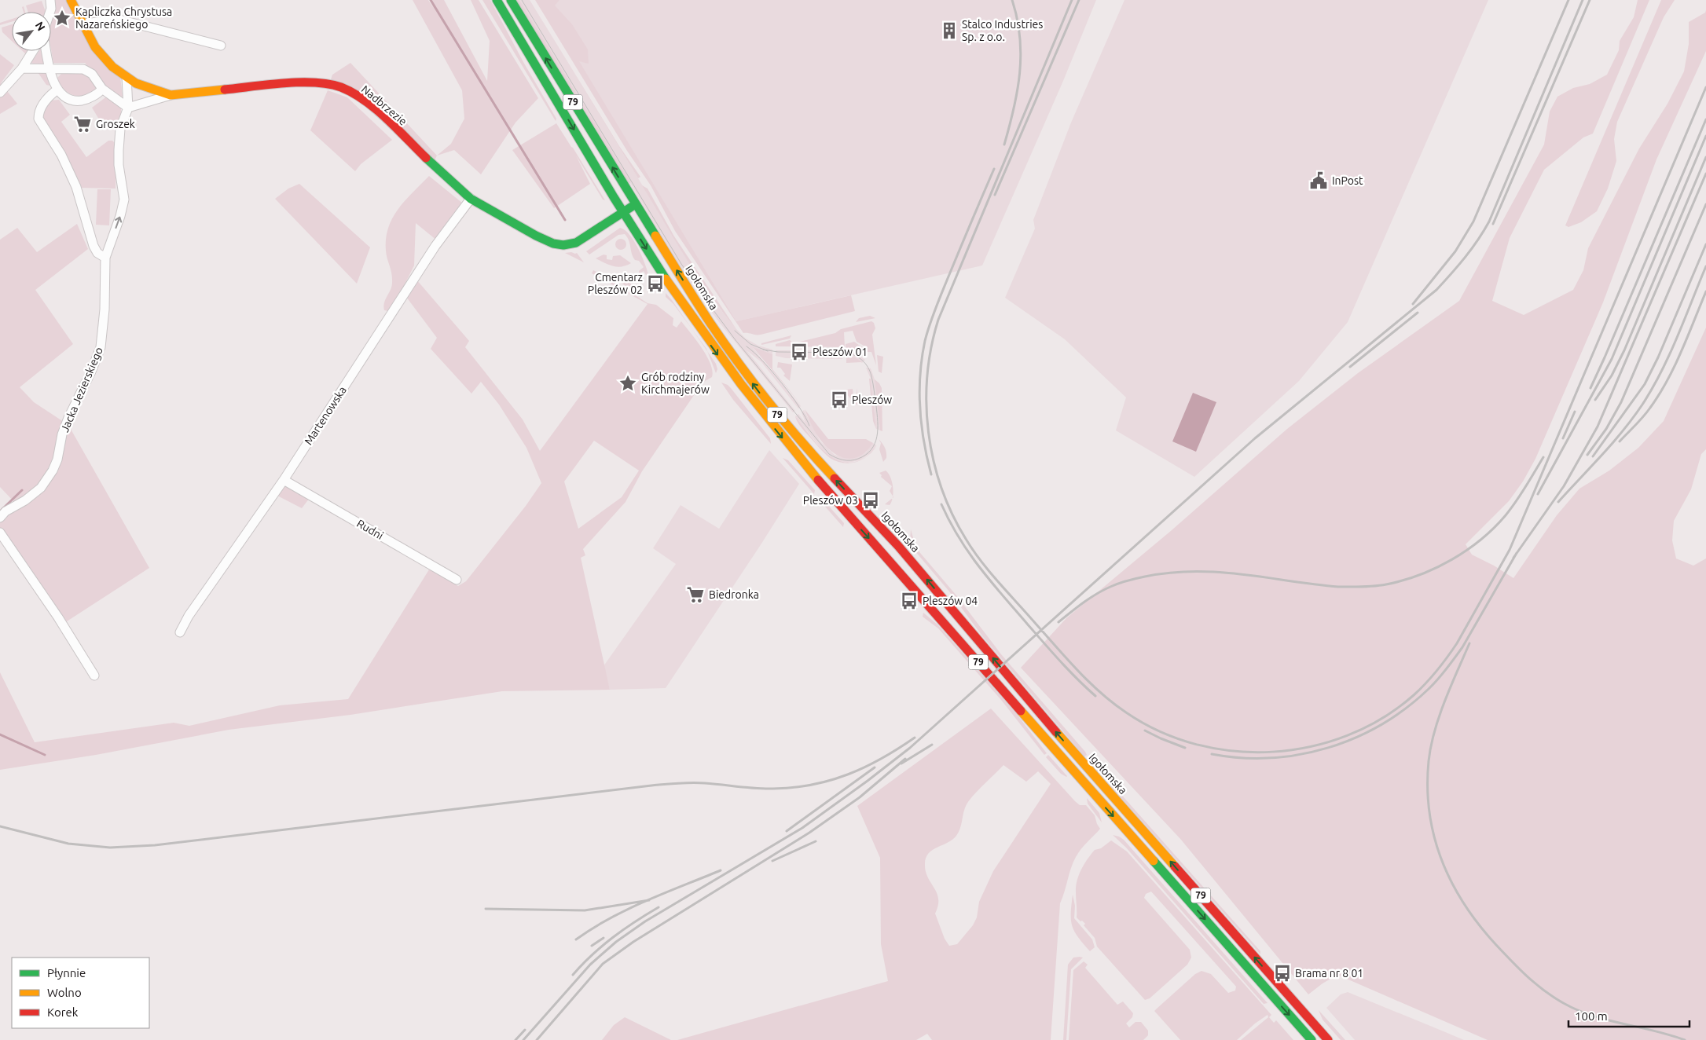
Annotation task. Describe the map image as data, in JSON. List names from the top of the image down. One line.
{"streets":{"main road":["79","Nadbrzezie","Igołomska"],"street":["Jacka Jezierskiego","Martenowska","Rudni"]},"crossings":[["79","Nadbrzezie"],["Nadbrzezie","Igołomska"],["Nadbrzezie","Martenowska"],["Martenowska","Rudni"]],"places":{"place":["Kapliczka Chrystusa Nazareńskiego","Grób rodziny Kirchmajerów"],"building":["Stalco Industries Sp. z o.o."],"supermarket":["Groszek","Biedronka"],"public building":["InPost"],"bus stop":["Cmentarz Pleszów 02","Pleszów 01","Pleszów","Pleszów 03","Pleszów 04","Brama nr 8 01"]},"legend":["Płynnie","Wolno","Korek"],"scale_bar":"100 m","north":"top right"}
